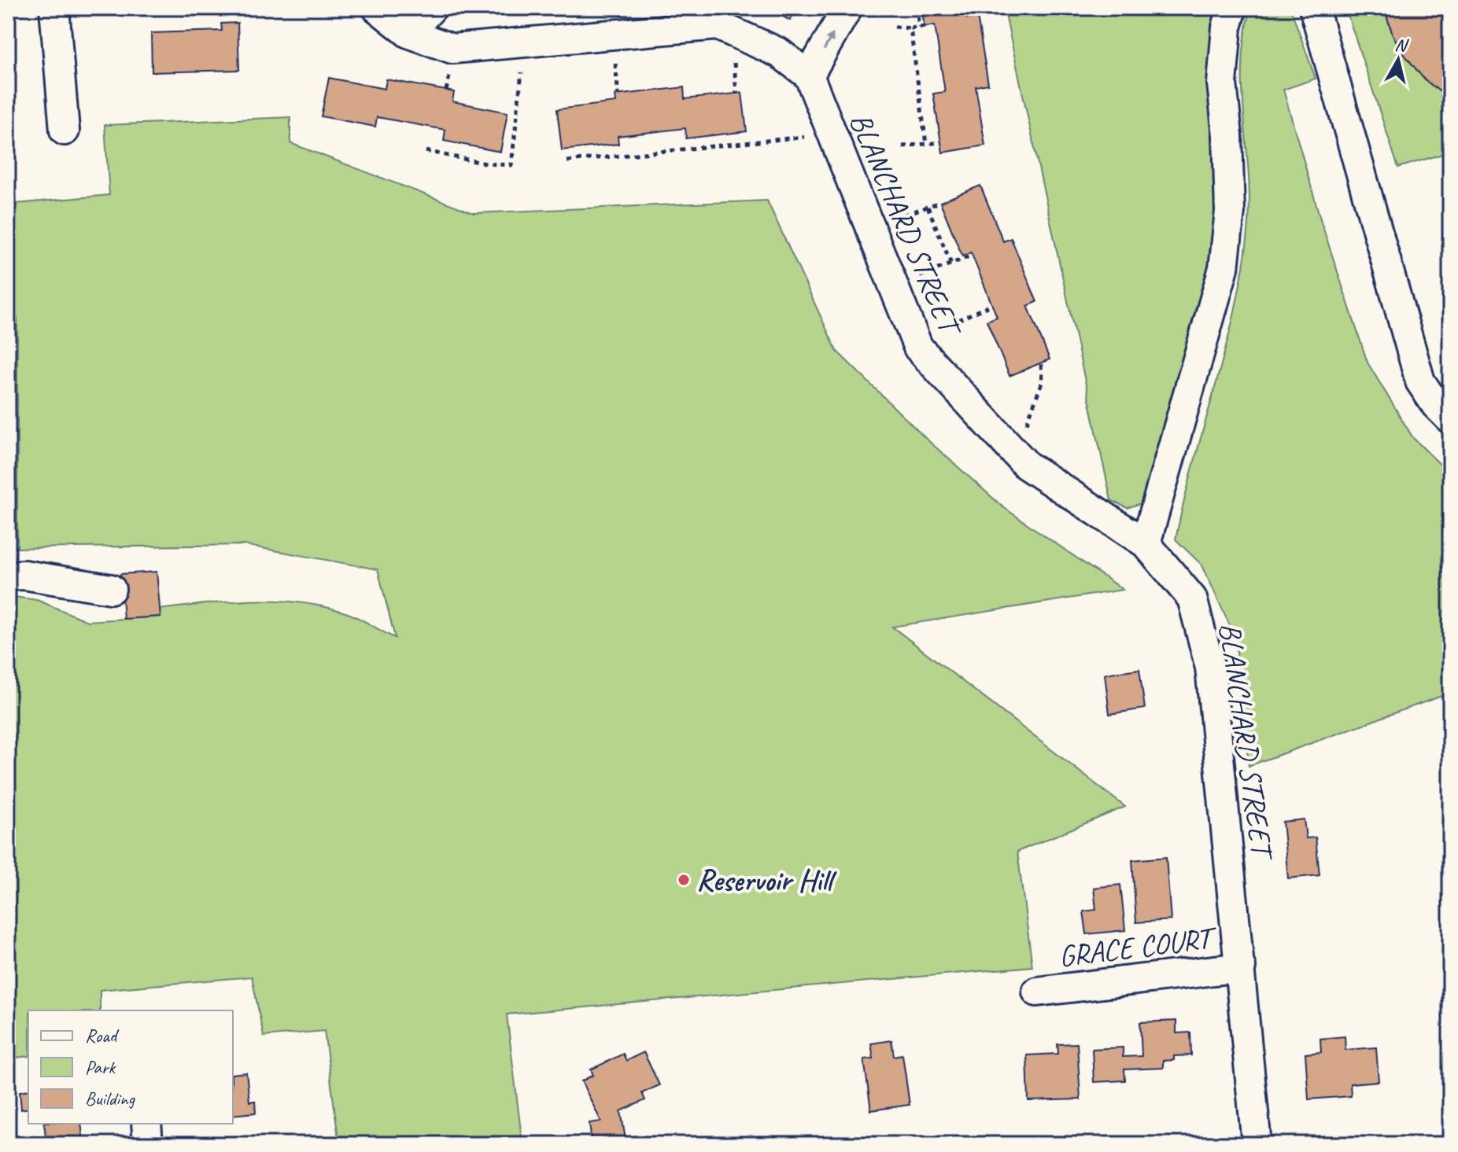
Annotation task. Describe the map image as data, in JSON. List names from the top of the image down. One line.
{"streets":{"street":["BLANCHARD STREET","GRACE COURT"]},"crossings":[["BLANCHARD STREET","GRACE COURT"]],"places":["Reservoir Hill"],"legend":["Road","Park","Building"],"north":"top"}
